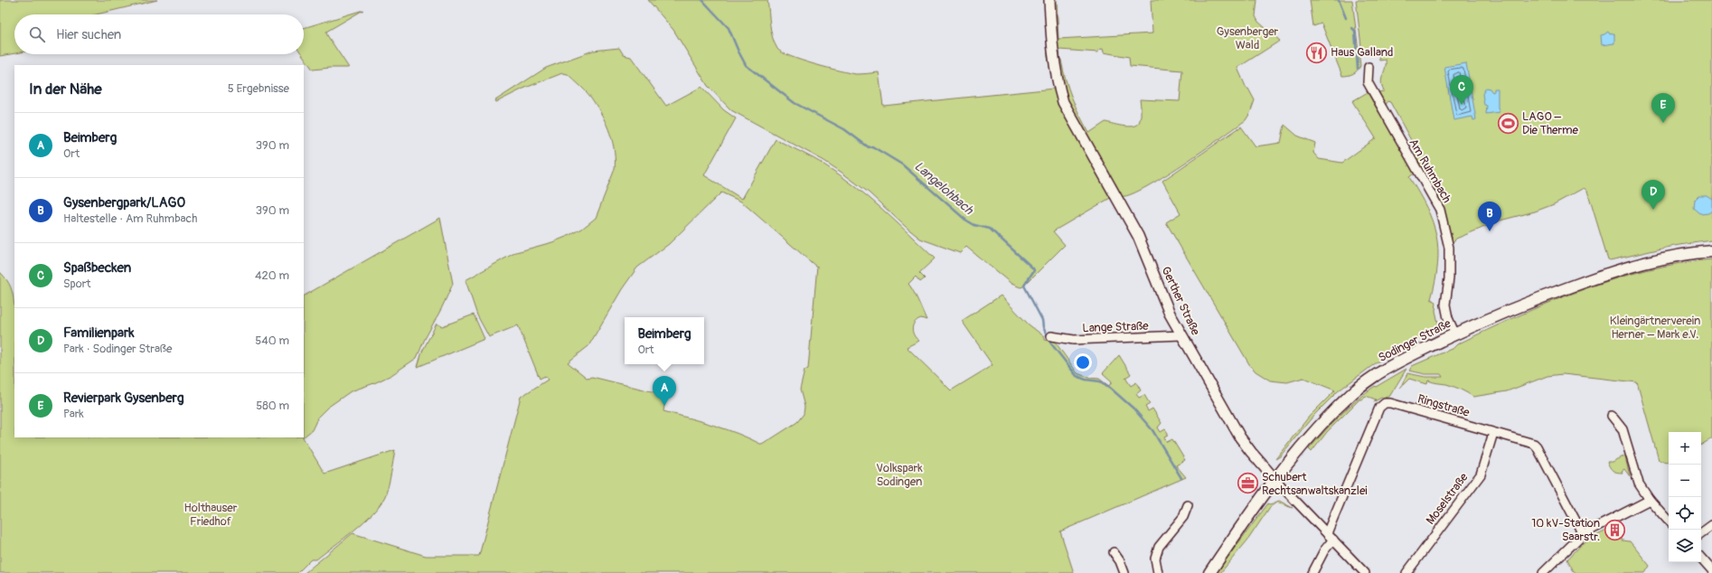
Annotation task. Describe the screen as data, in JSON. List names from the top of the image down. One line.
{"streets":{"main road":["Sodinger Straße"],"street":["Am Ruhmbach","Gerther Straße","Lange Straße","Ringstraße","Moselstraße"]},"crossings":[["Am Ruhmbach","Sodinger Straße"],["Gerther Straße","Lange Straße"],["Gerther Straße","Sodinger Straße"],["Gerther Straße","Ringstraße"],["Ringstraße","Moselstraße"]],"water":["Langelohbach"],"parks":["Gysenberger Wald","Kleingärtnerverein Herner – Mark e.V.","Volkspark Sodingen","Holthauser Friedhof"],"places":{"restaurant":["Haus Galland"],"sports":["LAGO – Die Therme"],"office":["Schubert Rechtsanwaltskanzlei"],"building":["10 kV-Station Saarstr."]},"page":{"search":"Hier suchen","heading":["In der Nähe","5 Ergebnisse"],"pins":["C","E","D","B","A"],"list":[{"mark":"A","name":"Beimberg","note":"Ort","value":"390 m"},{"mark":"B","name":"Gysenbergpark/LAGO","note":"Haltestelle · Am Ruhmbach","value":"390 m"},{"mark":"C","name":"Spaßbecken","note":"Sport","value":"420 m"},{"mark":"D","name":"Familienpark","note":"Park · Sodinger Straße","value":"540 m"},{"mark":"E","name":"Revierpark Gysenberg","note":"Park","value":"580 m"}],"popup":["Beimberg","Ort"],"map_buttons":["+","−"]}}
